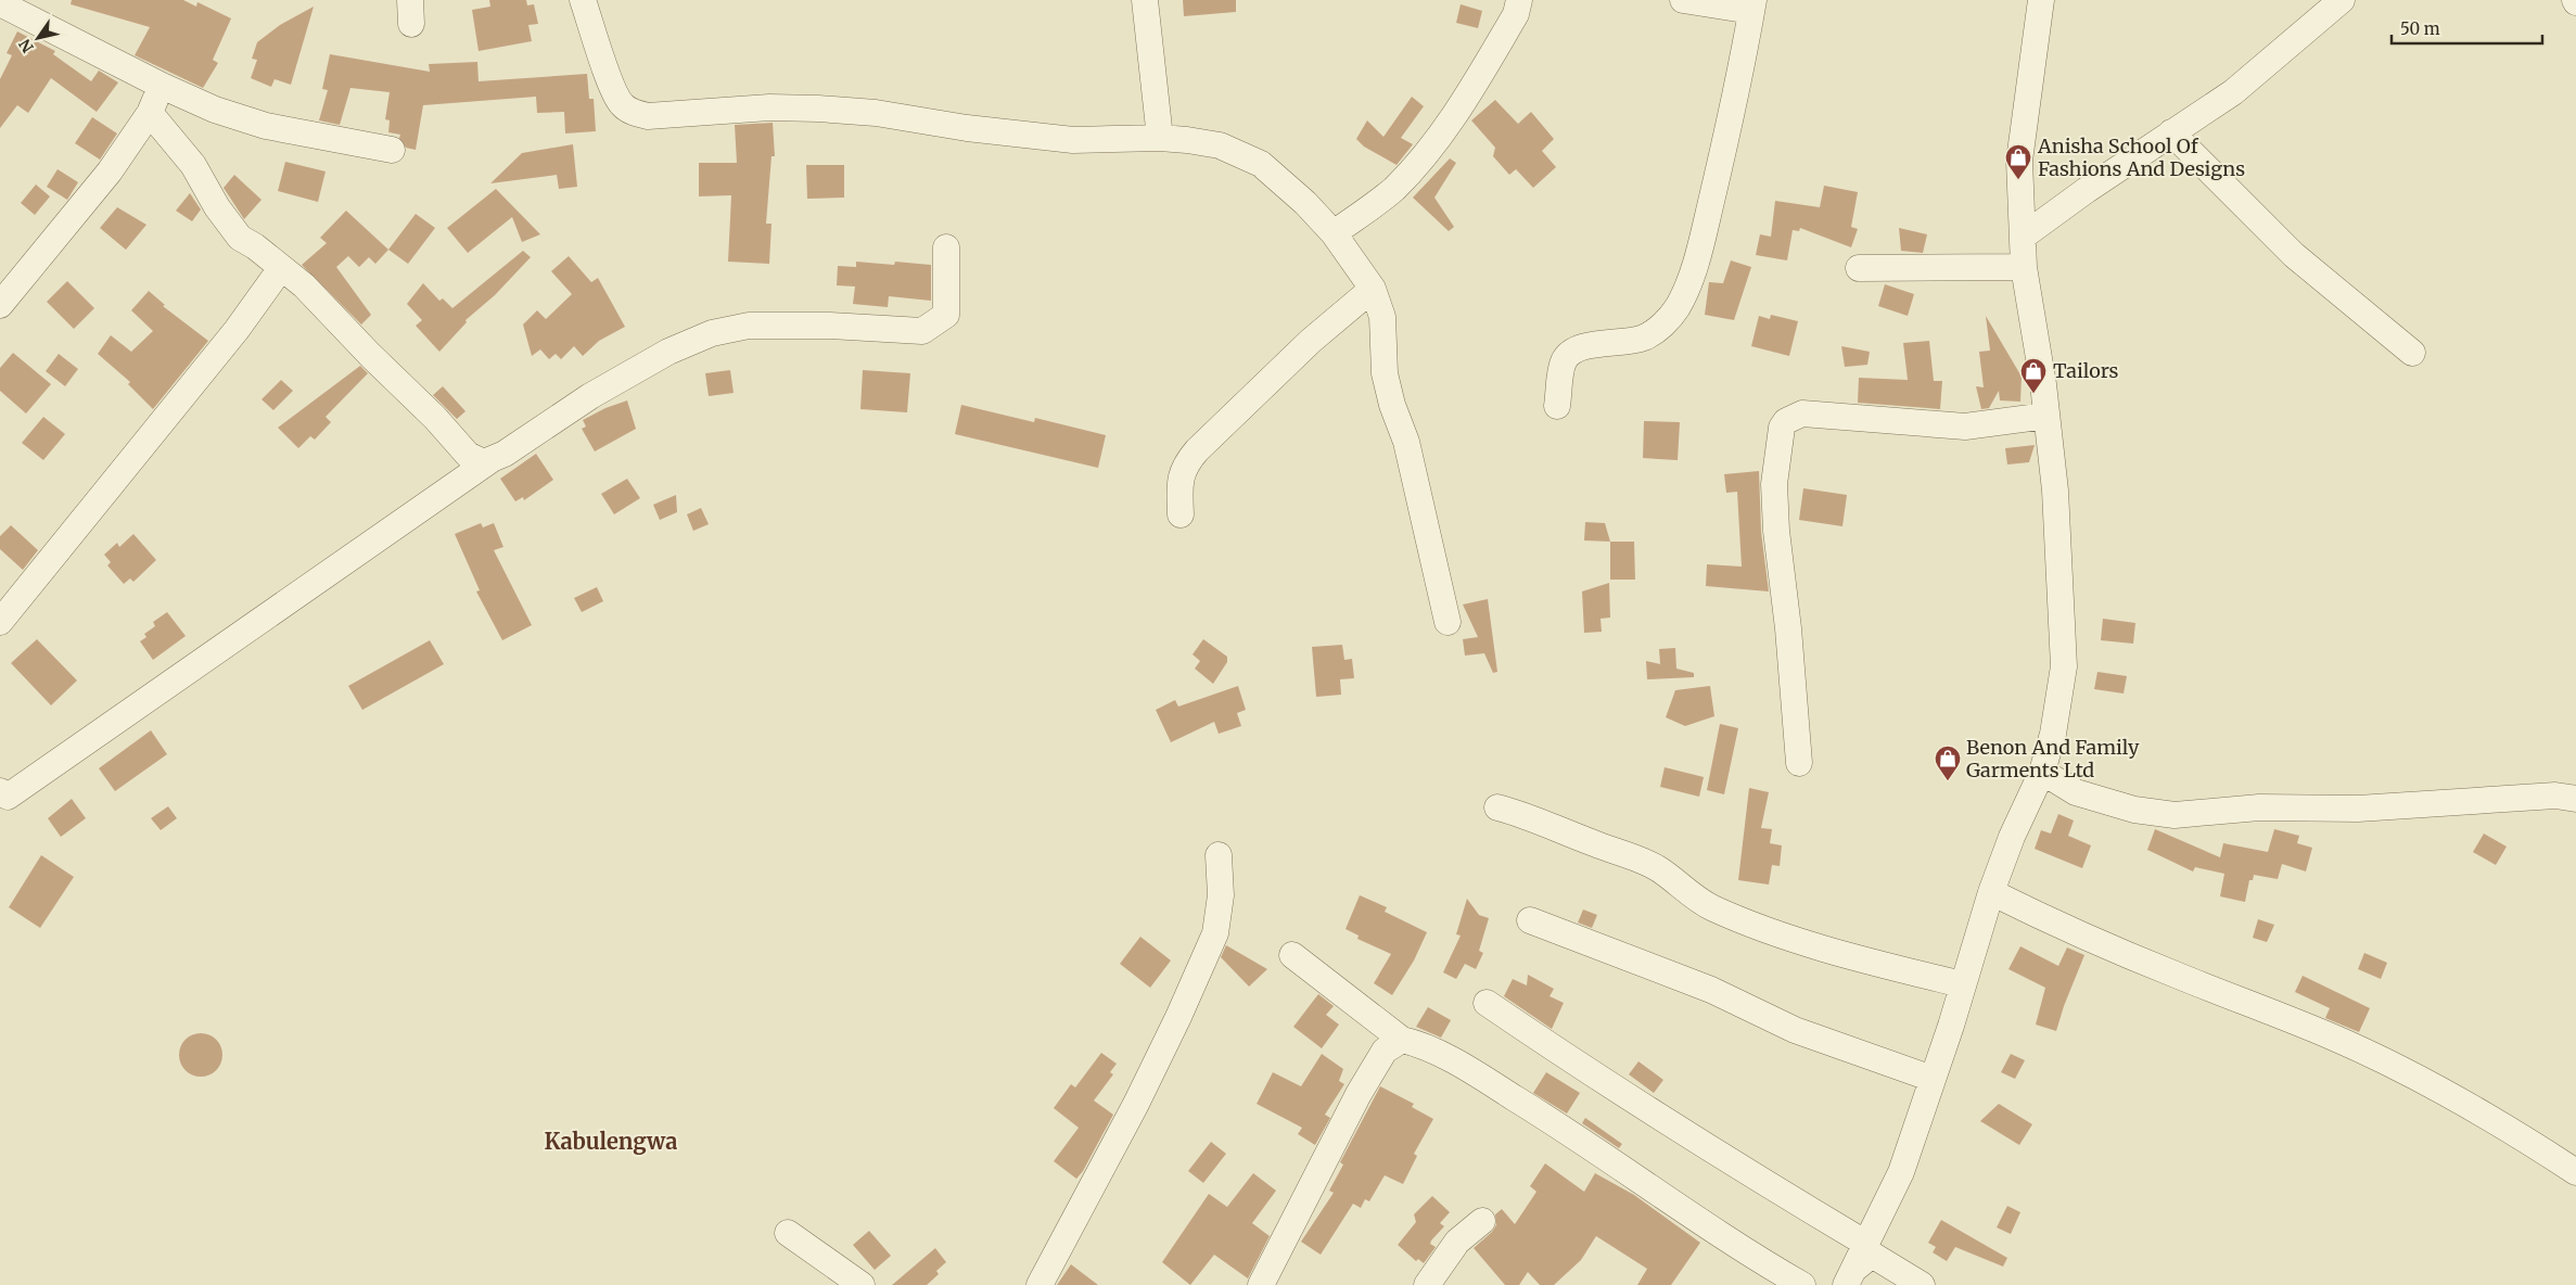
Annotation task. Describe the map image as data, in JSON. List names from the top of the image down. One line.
{"districts":["Kabulengwa"],"places":{"shop":["Anisha School Of Fashions And Designs","Tailors","Benon And Family Garments Ltd"]},"scale_bar":"50 m","north":"bottom left"}
